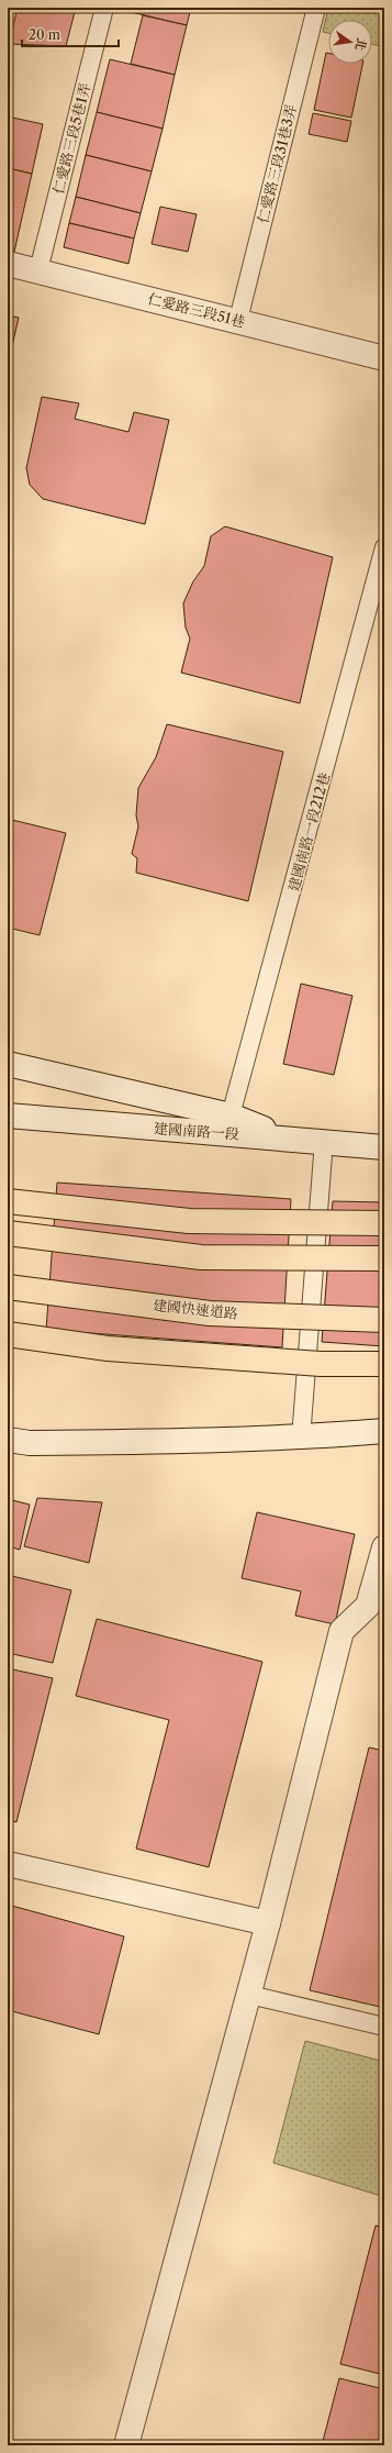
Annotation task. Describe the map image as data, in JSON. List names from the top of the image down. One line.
{"streets":{"highway":["建國快速道路"],"street":["仁愛路三段51巷","建國南路一段"],"lane":["仁愛路三段5巷1弄","仁愛路三段31巷3弄","建國南路一段212巷"]},"crossings":[["仁愛路三段5巷1弄","仁愛路三段51巷"],["仁愛路三段31巷3弄","仁愛路三段51巷"]],"scale_bar":"20 m","north":"right"}
